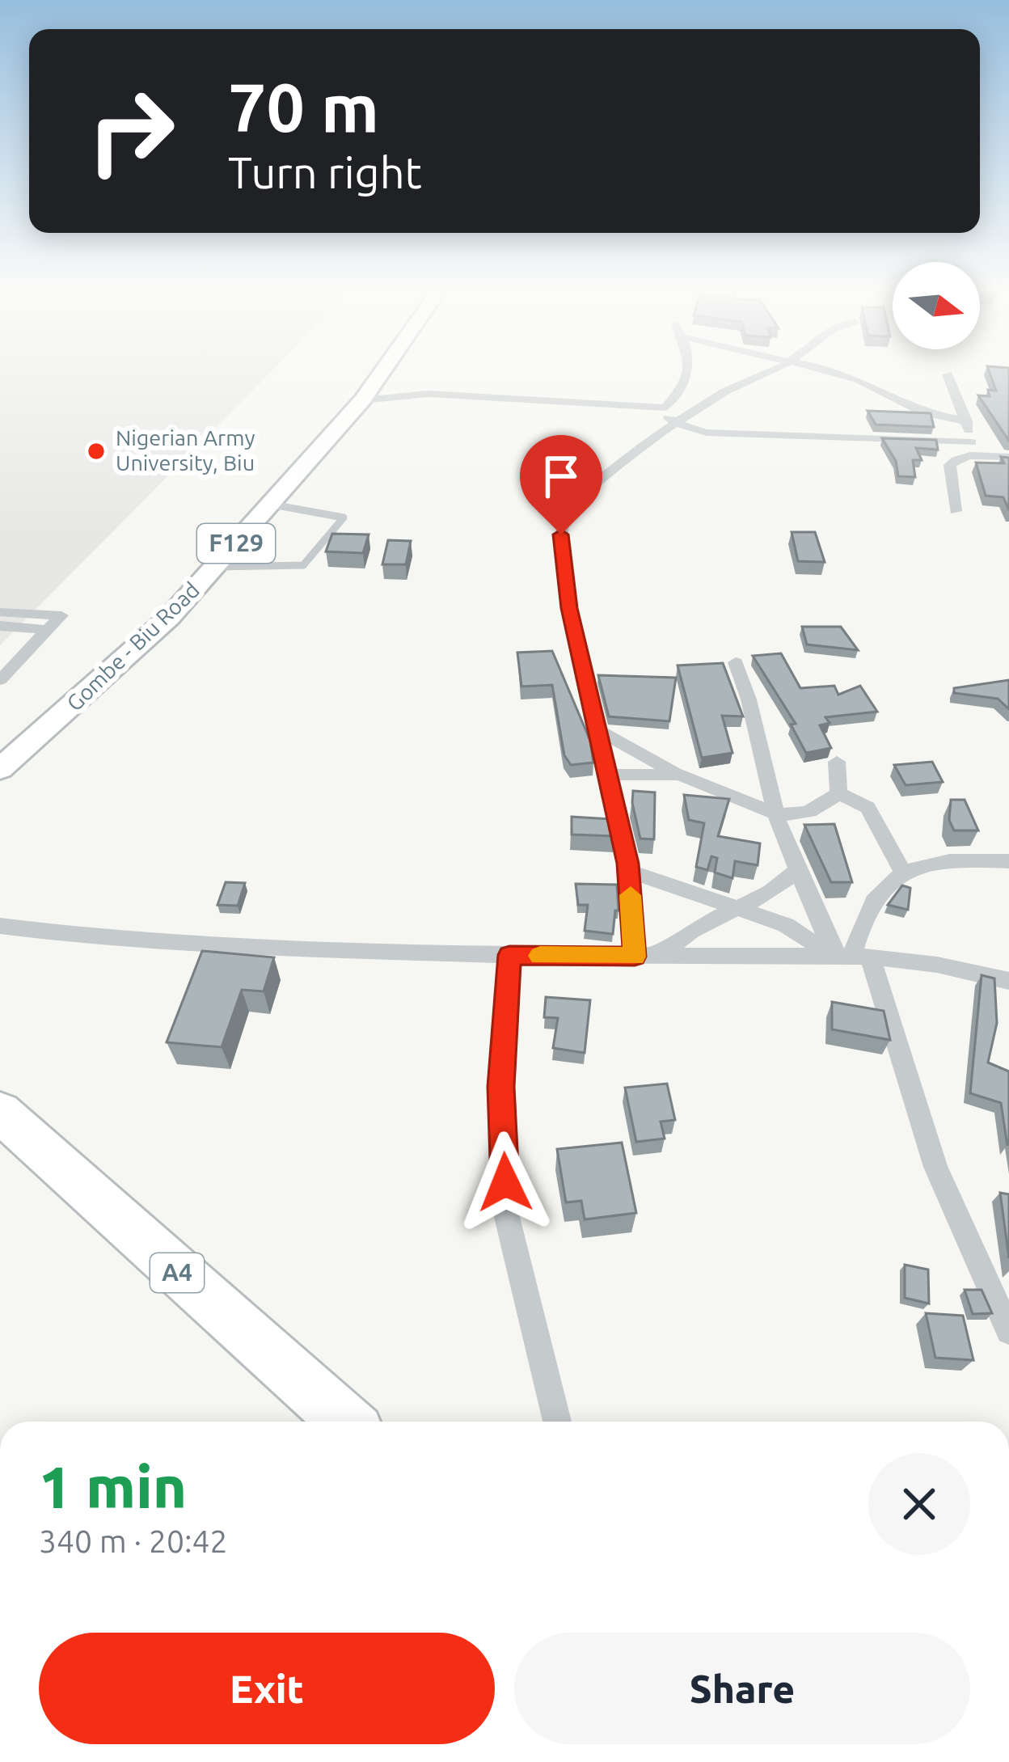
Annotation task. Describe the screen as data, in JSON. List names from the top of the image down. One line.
{"streets":{"highway":["A4"],"main road":["F129","Gombe - Biu Road"]},"places":["Nigerian Army University, Biu"],"north":"right","page":{"turn":["70 m","Turn right"],"heading":["1 min","340 m · 20:42"],"buttons":["Exit","Share"]}}
